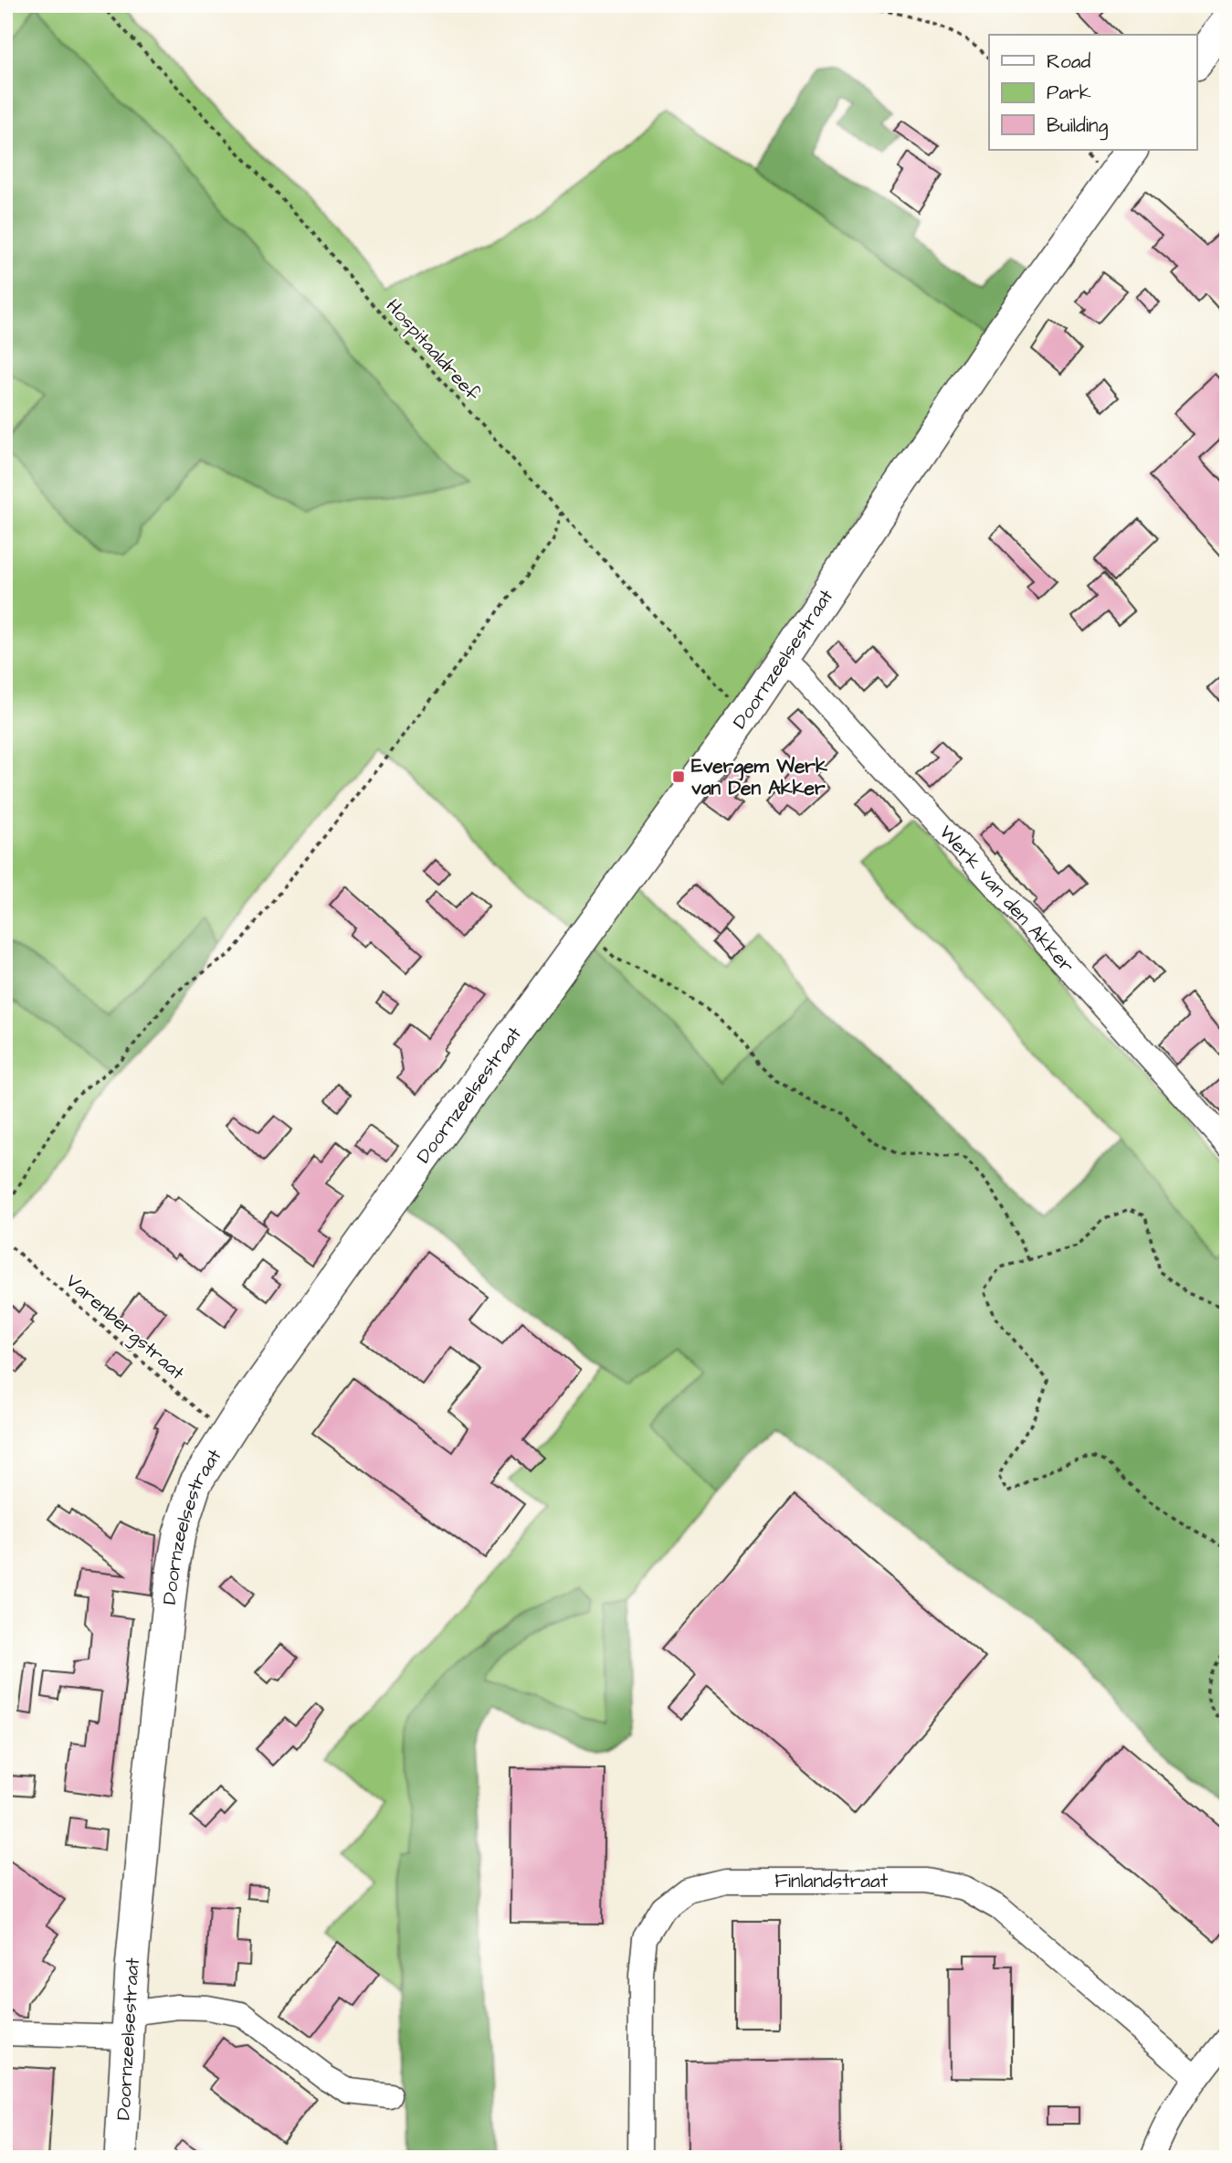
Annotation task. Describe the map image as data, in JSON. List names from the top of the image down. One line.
{"streets":{"main road":["Doornzeelsestraat"],"street":["Werk van den Akker","Finlandstraat"],"path":["Hospitaaldreef","Varenbergstraat"]},"crossings":[["Hospitaaldreef","Doornzeelsestraat"],["Doornzeelsestraat","Werk van den Akker"],["Doornzeelsestraat","Varenbergstraat"]],"places":{"transit":["Evergem Werk van Den Akker"]},"legend":["Road","Park","Building"]}
